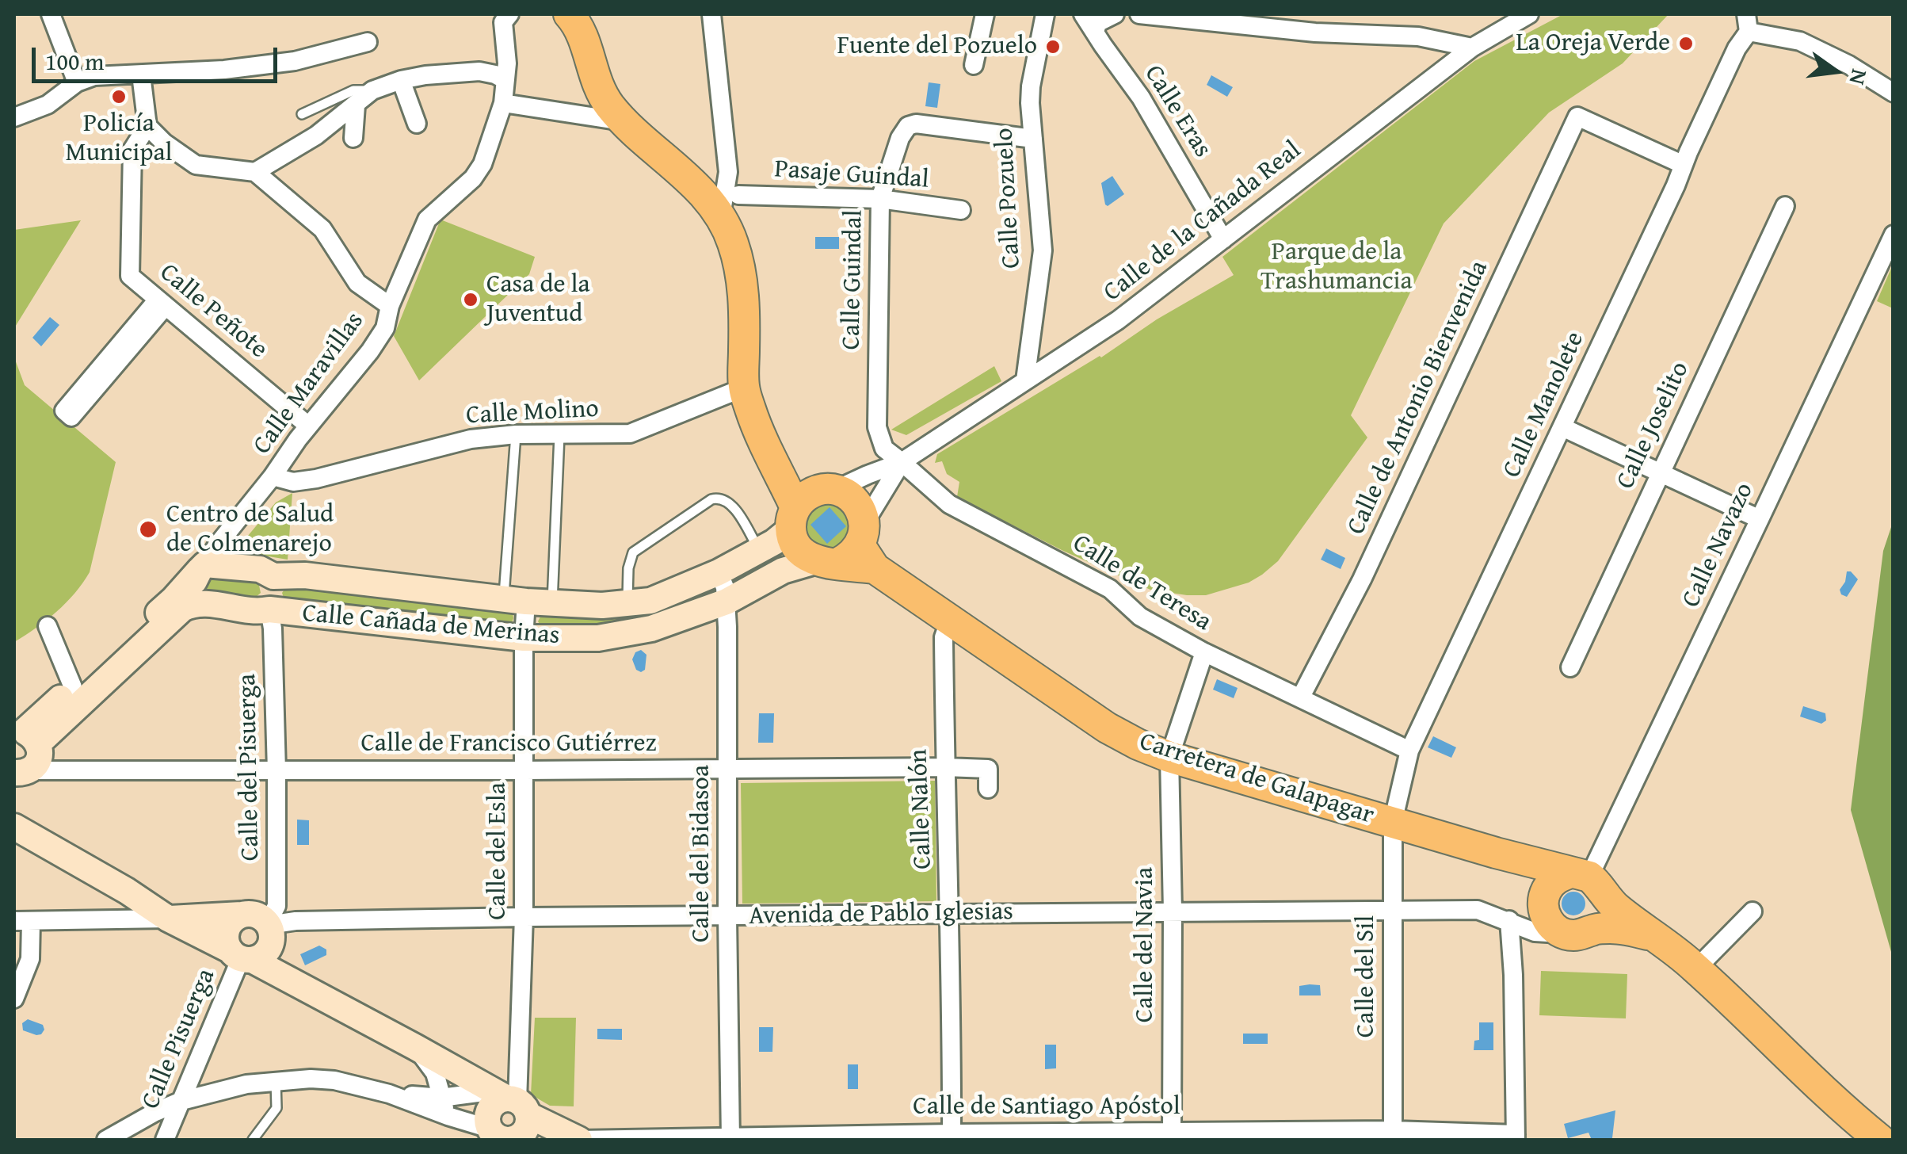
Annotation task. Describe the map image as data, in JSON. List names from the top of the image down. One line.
{"streets":{"main road":["Carretera de Galapagar"],"street":["Calle Eras","Pasaje Guindal","Calle Pozuelo","Calle de la Cañada Real","Calle Guindal","Calle Peñote","Calle Maravillas","Calle de Antonio Bienvenida","Calle Manolete","Calle Molino","Calle Joselito","Calle Navazo","Calle de Teresa","Calle Cañada de Merinas","Calle de Francisco Gutiérrez","Calle del Pisuerga","Calle Nalón","Calle del Esla","Calle del Bidasoa","Avenida de Pablo Iglesias","Calle del Navia","Calle del Sil","Calle Pisuerga","Calle de Santiago Apóstol"]},"crossings":[["Calle Eras","Calle de la Cañada Real"],["Pasaje Guindal","Calle Guindal"],["Calle Pozuelo","Calle de la Cañada Real"],["Calle Pozuelo","Calle Guindal"],["Calle de la Cañada Real","Calle Guindal"],["Calle de la Cañada Real","Calle de Teresa"],["Calle de la Cañada Real","Calle Cañada de Merinas"],["Calle de la Cañada Real","Carretera de Galapagar"],["Calle Guindal","Calle de Teresa"],["Calle Peñote","Calle Maravillas"],["Calle Maravillas","Calle Molino"],["Calle Maravillas","Calle Cañada de Merinas"],["Calle de Antonio Bienvenida","Calle Manolete"],["Calle de Antonio Bienvenida","Calle de Teresa"],["Calle Manolete","Calle de Teresa"],["Calle Manolete","Carretera de Galapagar"],["Calle Manolete","Calle del Sil"],["Calle Navazo","Carretera de Galapagar"],["Calle de Teresa","Calle del Navia"],["Calle Cañada de Merinas","Calle del Pisuerga"],["Calle Cañada de Merinas","Carretera de Galapagar"],["Calle Cañada de Merinas","Calle del Esla"],["Calle Cañada de Merinas","Calle del Bidasoa"],["Calle de Francisco Gutiérrez","Calle del Pisuerga"],["Calle de Francisco Gutiérrez","Calle Nalón"],["Calle de Francisco Gutiérrez","Calle del Esla"],["Calle de Francisco Gutiérrez","Calle del Bidasoa"],["Calle del Pisuerga","Avenida de Pablo Iglesias"],["Calle del Pisuerga","Calle Pisuerga"],["Carretera de Galapagar","Calle Nalón"],["Carretera de Galapagar","Calle del Navia"],["Carretera de Galapagar","Calle del Sil"],["Calle Nalón","Avenida de Pablo Iglesias"],["Calle Nalón","Calle de Santiago Apóstol"],["Calle del Esla","Avenida de Pablo Iglesias"],["Calle del Bidasoa","Avenida de Pablo Iglesias"],["Calle del Bidasoa","Calle de Santiago Apóstol"],["Avenida de Pablo Iglesias","Calle del Navia"],["Avenida de Pablo Iglesias","Calle del Sil"],["Avenida de Pablo Iglesias","Calle Pisuerga"],["Calle del Navia","Calle de Santiago Apóstol"],["Calle del Sil","Calle de Santiago Apóstol"]],"parks":["Parque de la Trashumancia"],"places":["La Oreja Verde","Fuente del Pozuelo","Policía Municipal","Casa de la Juventud","Centro de Salud de Colmenarejo"],"scale_bar":"100 m","north":"right"}
